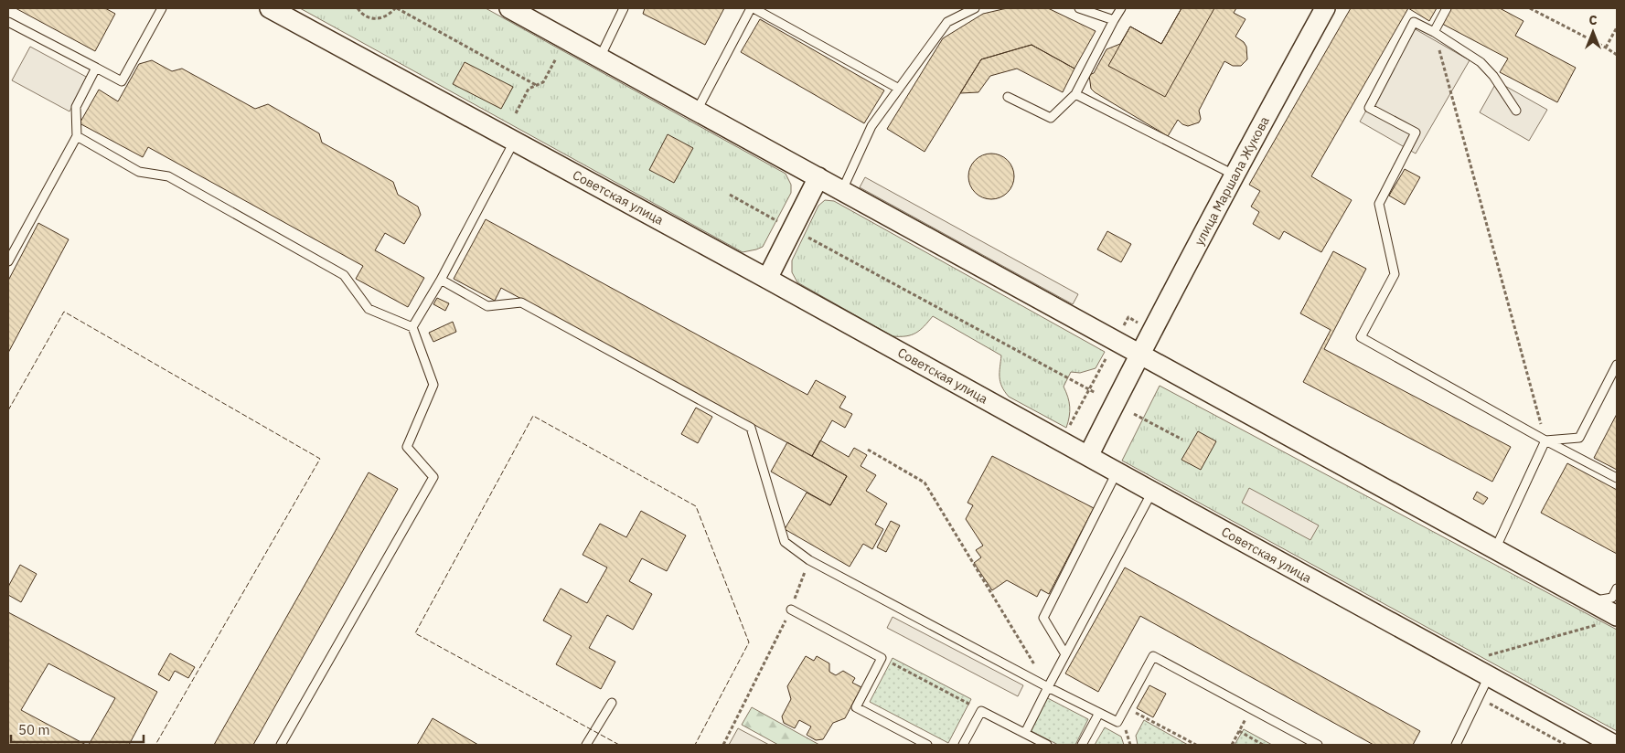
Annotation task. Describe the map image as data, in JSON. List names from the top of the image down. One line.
{"streets":{"street":["улица Маршала Жукова","Советская улица"]},"crossings":[["улица Маршала Жукова","Советская улица"]],"scale_bar":"50 m","north":"top"}
